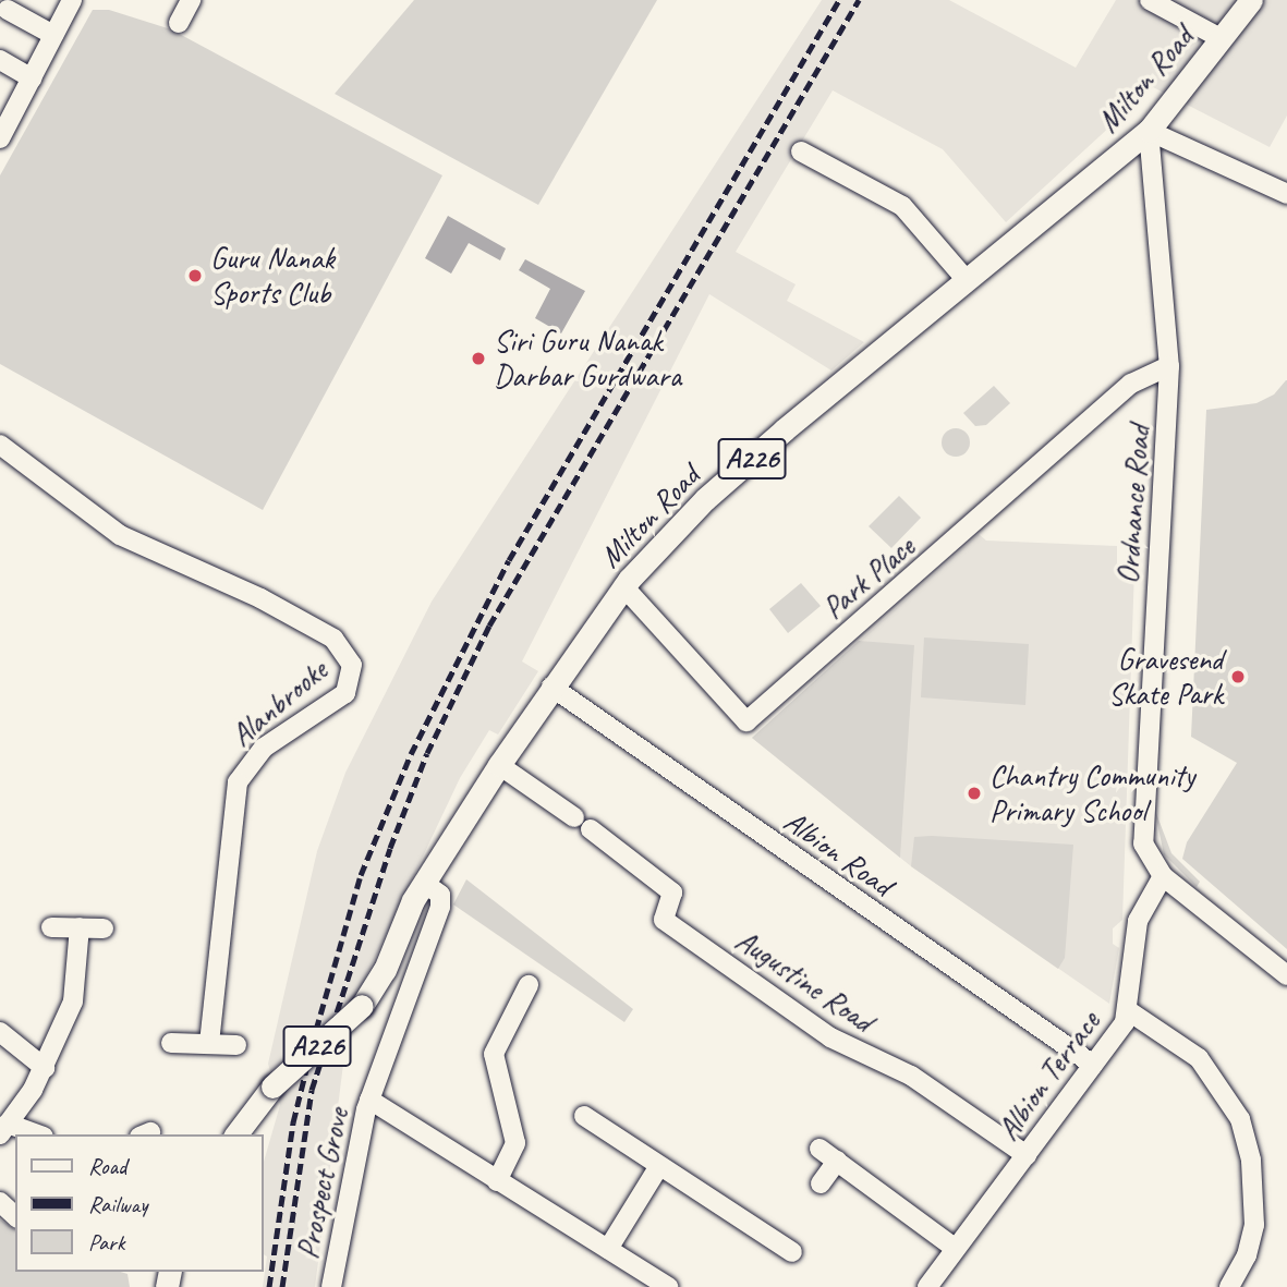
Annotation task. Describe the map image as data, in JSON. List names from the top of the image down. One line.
{"streets":{"main road":["Milton Road","A226"],"street":["Ordnance Road","Park Place","Alanbrooke","Albion Road","Augustine Road","Albion Terrace","Prospect Grove"]},"crossings":[["Milton Road","Ordnance Road"],["Milton Road","Park Place"],["Milton Road","Albion Road"],["Milton Road","Prospect Grove"],["Ordnance Road","Park Place"],["Ordnance Road","Albion Terrace"],["Albion Road","Albion Terrace"],["Augustine Road","Albion Terrace"]],"places":["Guru Nanak Sports Club","Siri Guru Nanak Darbar Gurdwara","Gravesend Skate Park","Chantry Community Primary School"],"legend":["Road","Railway","Park"]}
